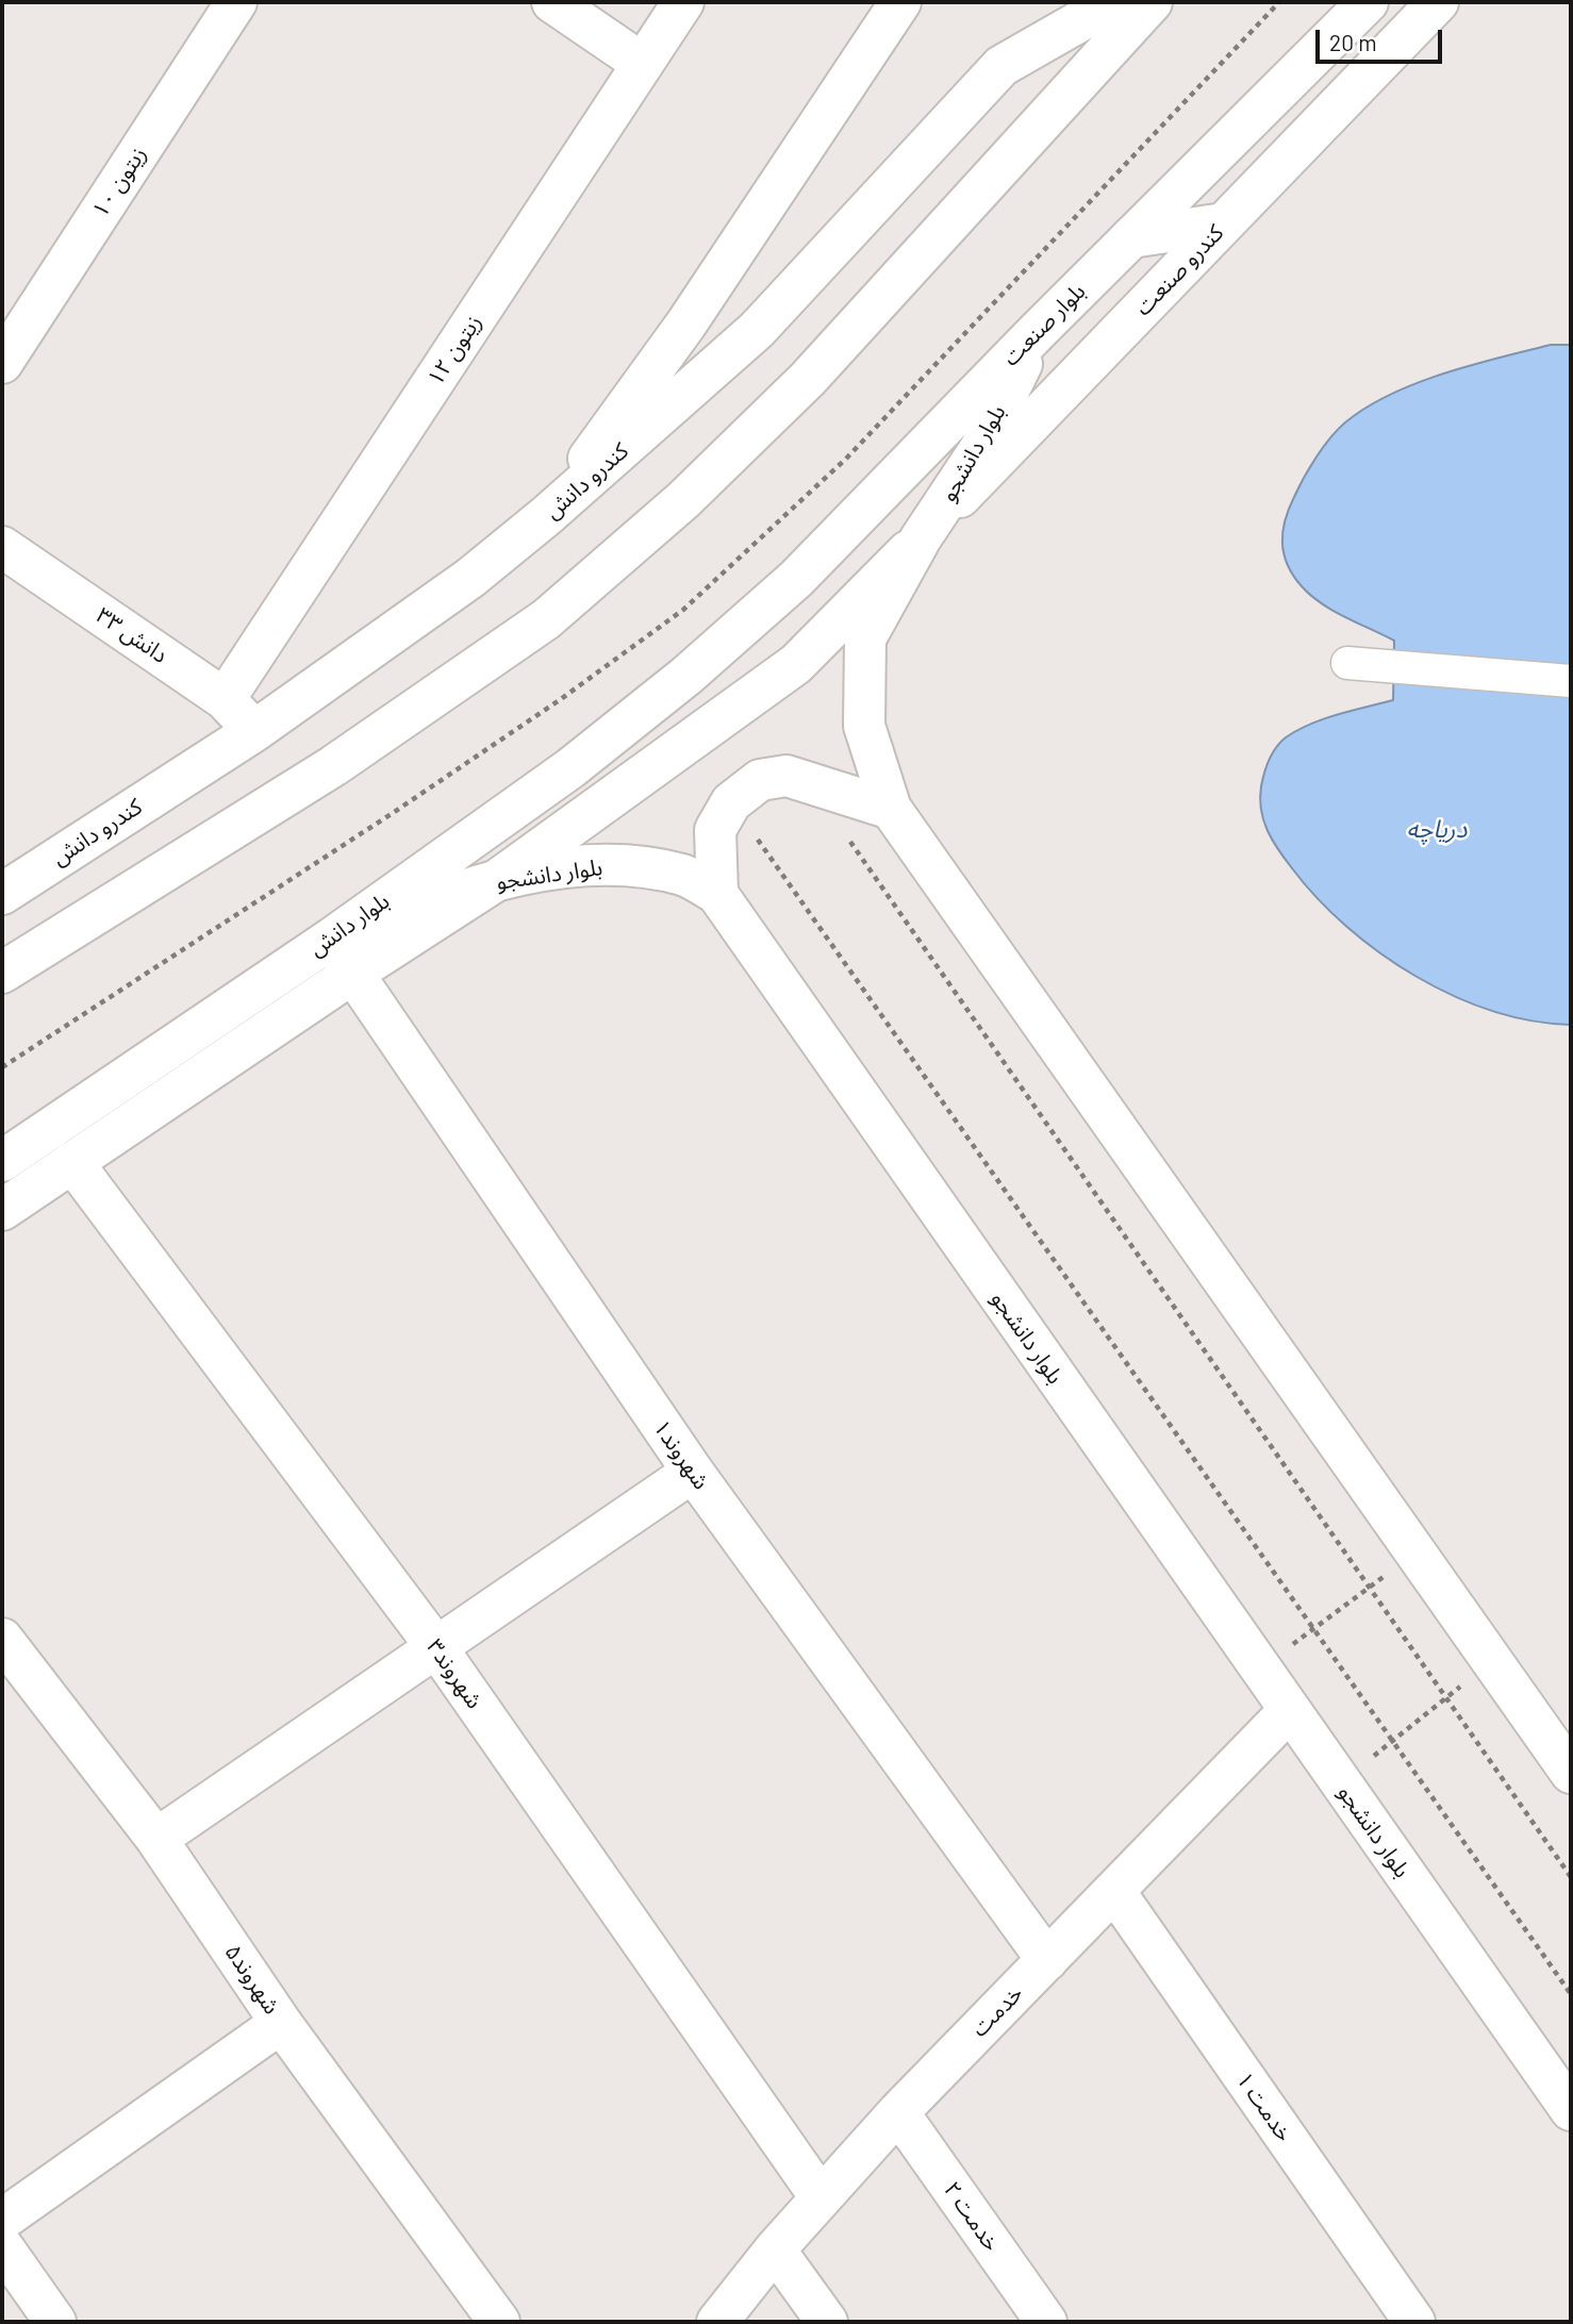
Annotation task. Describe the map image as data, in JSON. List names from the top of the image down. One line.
{"streets":{"street":["زیتون ۱۰","کندرو صنعت","بلوار صنعت","زیتون ۱۲","بلوار دانشجو","کندرو دانش","دانش ۳۳","بلوار دانش","شهروند۱","شهروند۳","شهروند۵","خدمت","خدمت ۱","خدمت ۲"]},"crossings":[["کندرو صنعت","بلوار دانشجو"],["بلوار صنعت","بلوار دانشجو"],["بلوار صنعت","بلوار دانش"],["زیتون ۱۲","دانش ۳۳"],["بلوار دانشجو","بلوار دانش"],["بلوار دانشجو","شهروند۱"],["بلوار دانشجو","خدمت"],["کندرو دانش","دانش ۳۳"],["بلوار دانش","شهروند۱"],["شهروند۱","خدمت"],["شهروند۳","خدمت"],["خدمت","خدمت ۱"],["خدمت","خدمت ۲"]],"water":["دریاچه"],"scale_bar":"20 m"}
